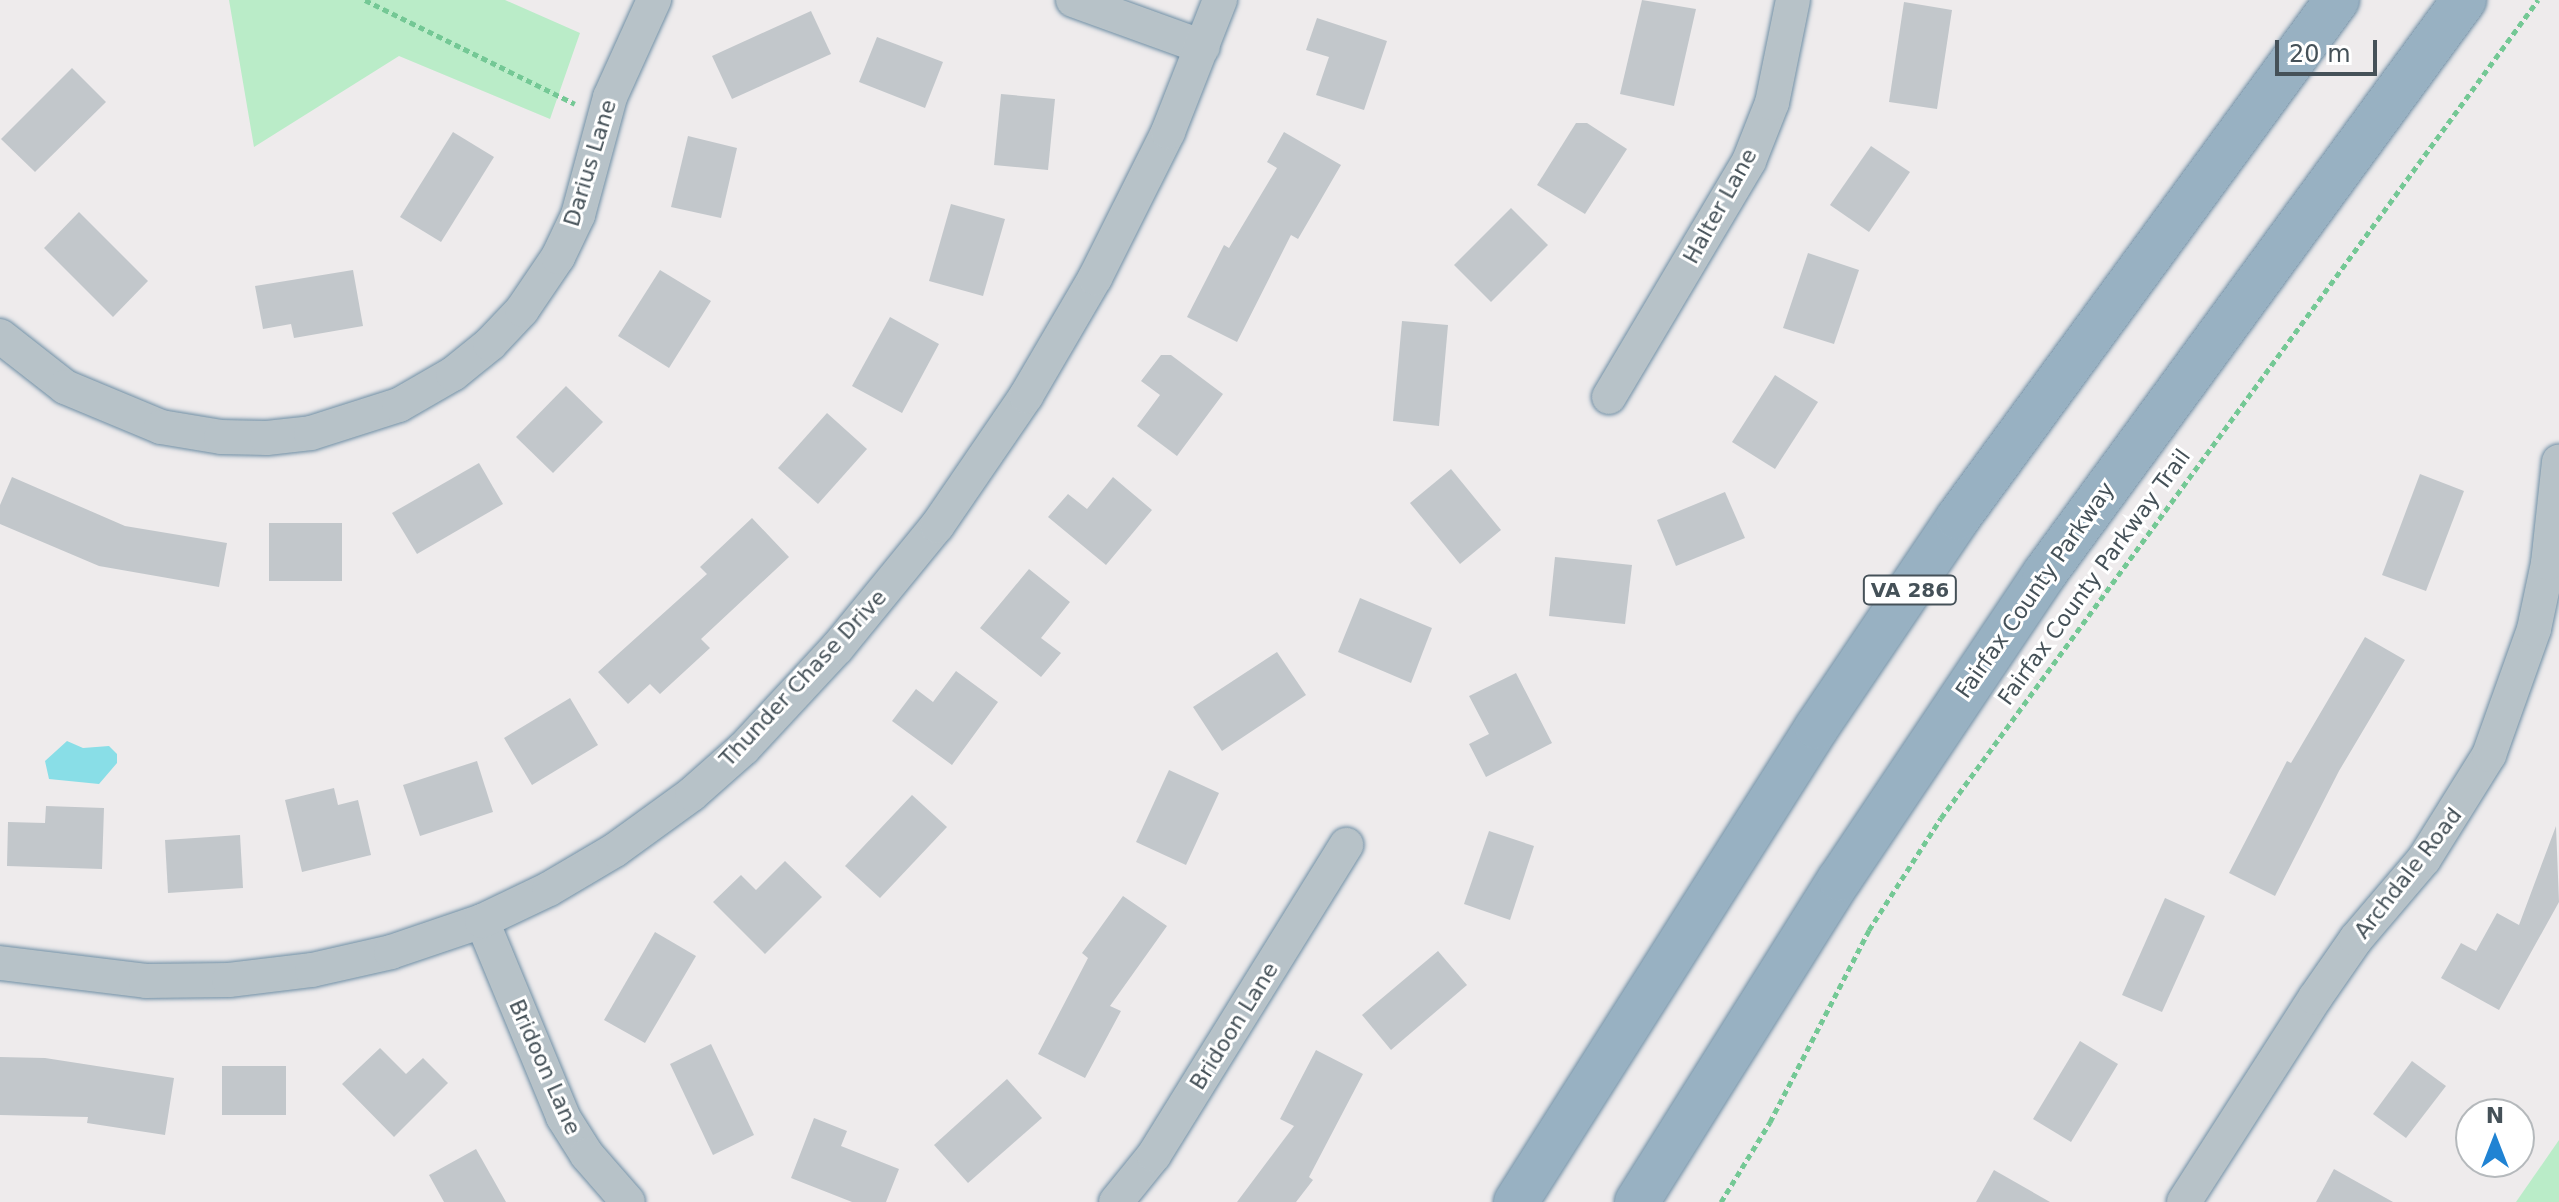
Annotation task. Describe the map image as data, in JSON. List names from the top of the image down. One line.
{"streets":{"highway":["VA 286","Fairfax County Parkway"],"street":["Darius Lane","Halter Lane","Thunder Chase Drive","Archdale Road","Bridoon Lane"],"path":["Fairfax County Parkway Trail"]},"crossings":[["Thunder Chase Drive","Bridoon Lane"]],"scale_bar":"20 m","north":"top"}
